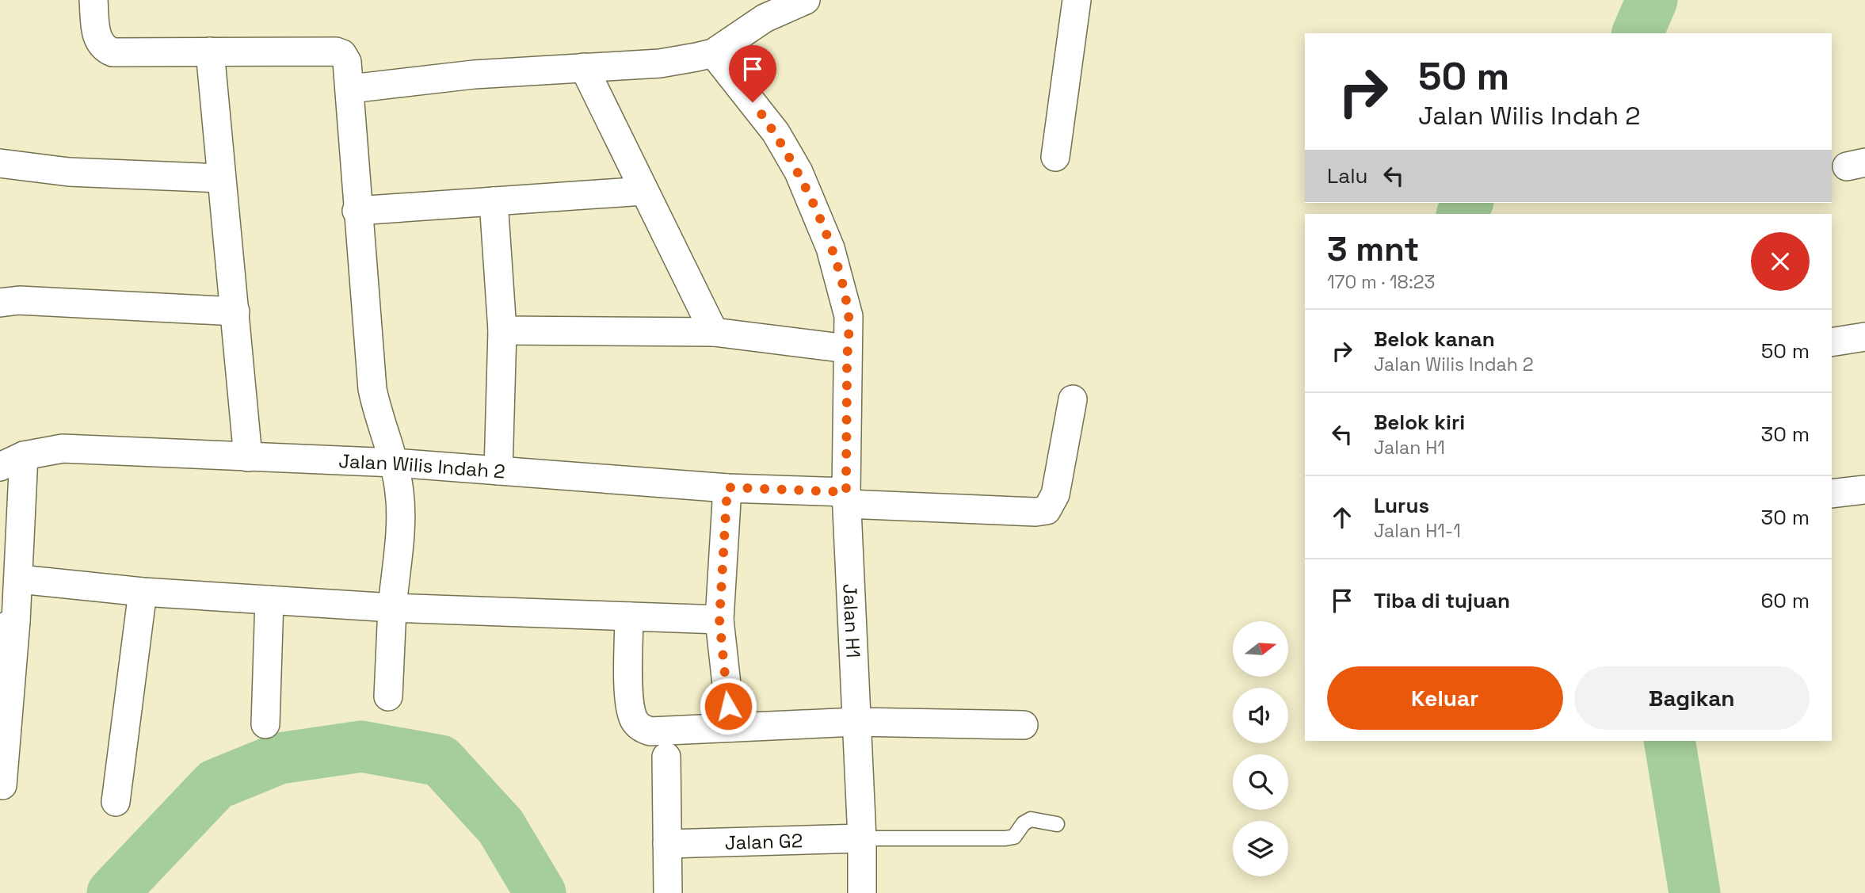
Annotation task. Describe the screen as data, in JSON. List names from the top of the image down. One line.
{"streets":{"street":["Jalan Wilis Indah 2","Jalan H1","Jalan G2"]},"crossings":[["Jalan Wilis Indah 2","Jalan H1"],["Jalan H1","Jalan G2"]],"north":"right","page":{"turn":["50 m","Jalan Wilis Indah 2"],"then":"Lalu","heading":["3 mnt","170 m · 18:23"],"list":[{"name":"Belok kanan","note":"Jalan Wilis Indah 2","value":"50 m"},{"name":"Belok kiri","note":"Jalan H1","value":"30 m"},{"name":"Lurus","note":"Jalan H1-1","value":"30 m"},{"name":"Tiba di tujuan","value":"60 m"}],"buttons":["Keluar","Bagikan"]}}
